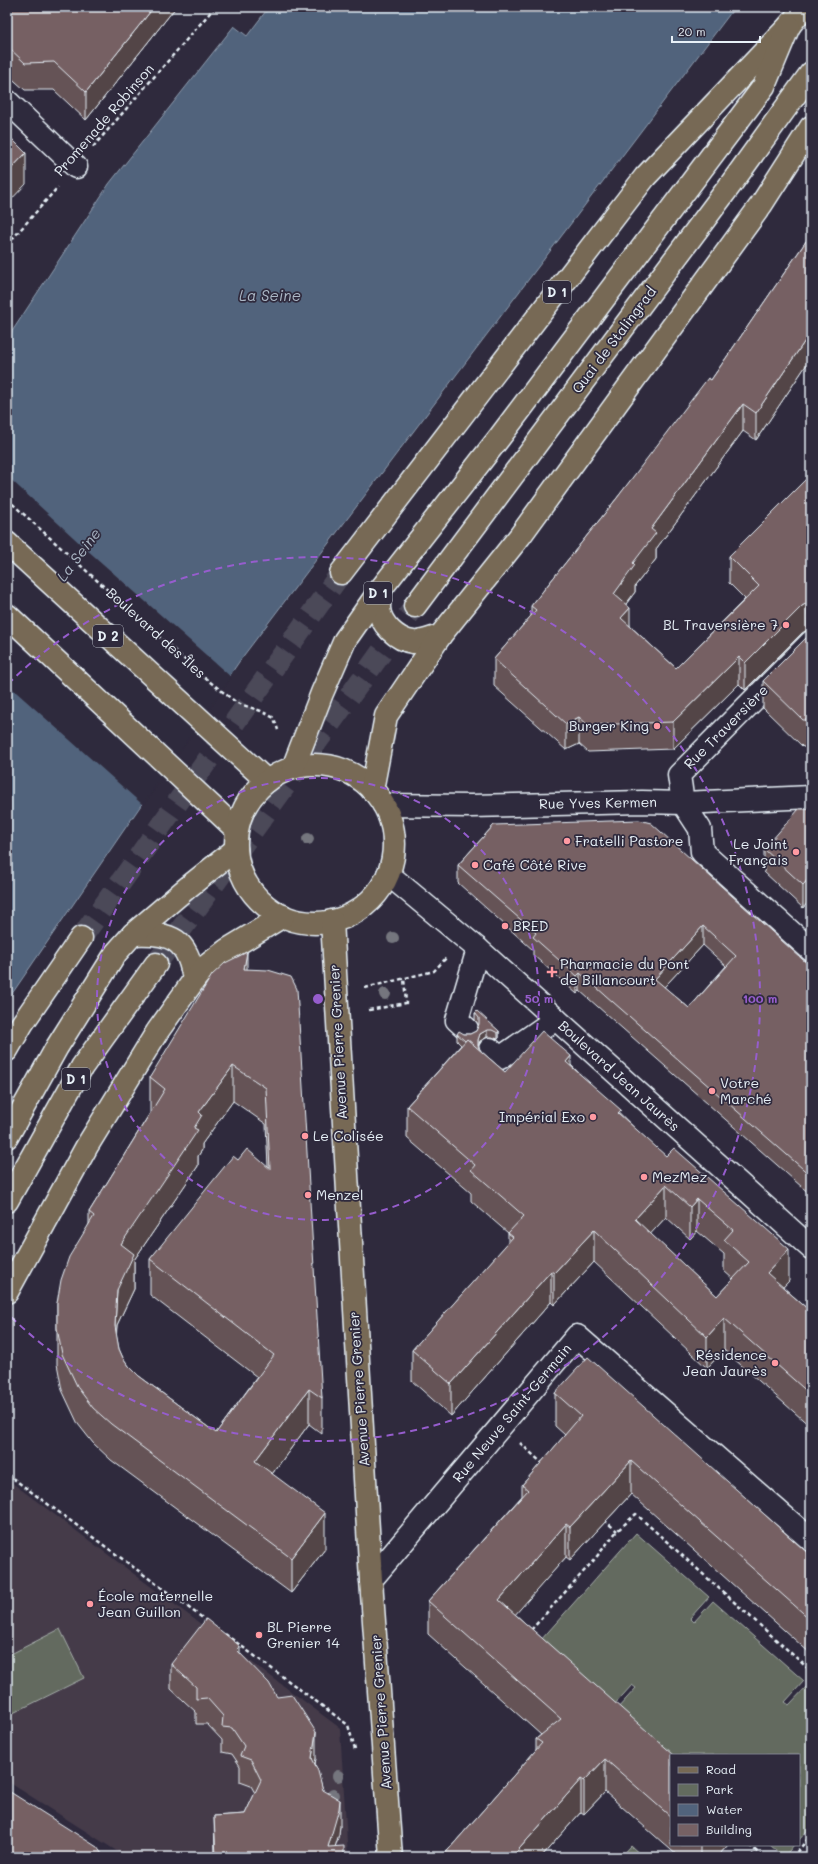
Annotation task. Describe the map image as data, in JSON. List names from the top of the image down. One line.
{"streets":{"main road":["D 1","Quai de Stalingrad","D 2","Avenue Pierre Grenier"],"street":["Rue Traversière","Rue Yves Kermen","Boulevard Jean Jaurès","Rue Neuve Saint-Germain"],"path":["Promenade Robinson","Boulevard des Îles"]},"crossings":[["D 1","Boulevard des Îles"],["Rue Traversière","Rue Yves Kermen"],["Avenue Pierre Grenier","Rue Neuve Saint-Germain"]],"water":["La Seine"],"places":{"other":["BL Traversière 7","Burger King","Fratelli Pastore","Le Joint Français","Café Côté Rive","BRED","Votre Marché","Impérial Exo","Le Colisée","MezMez","Menzel","Résidence Jean Jaurès","École maternelle Jean Guillon","BL Pierre Grenier 14"],"health":["Pharmacie du Pont de Billancourt"]},"legend":["Road","Park","Water","Building"],"scale_bar":"20 m","rings":["50 m","100 m"]}
